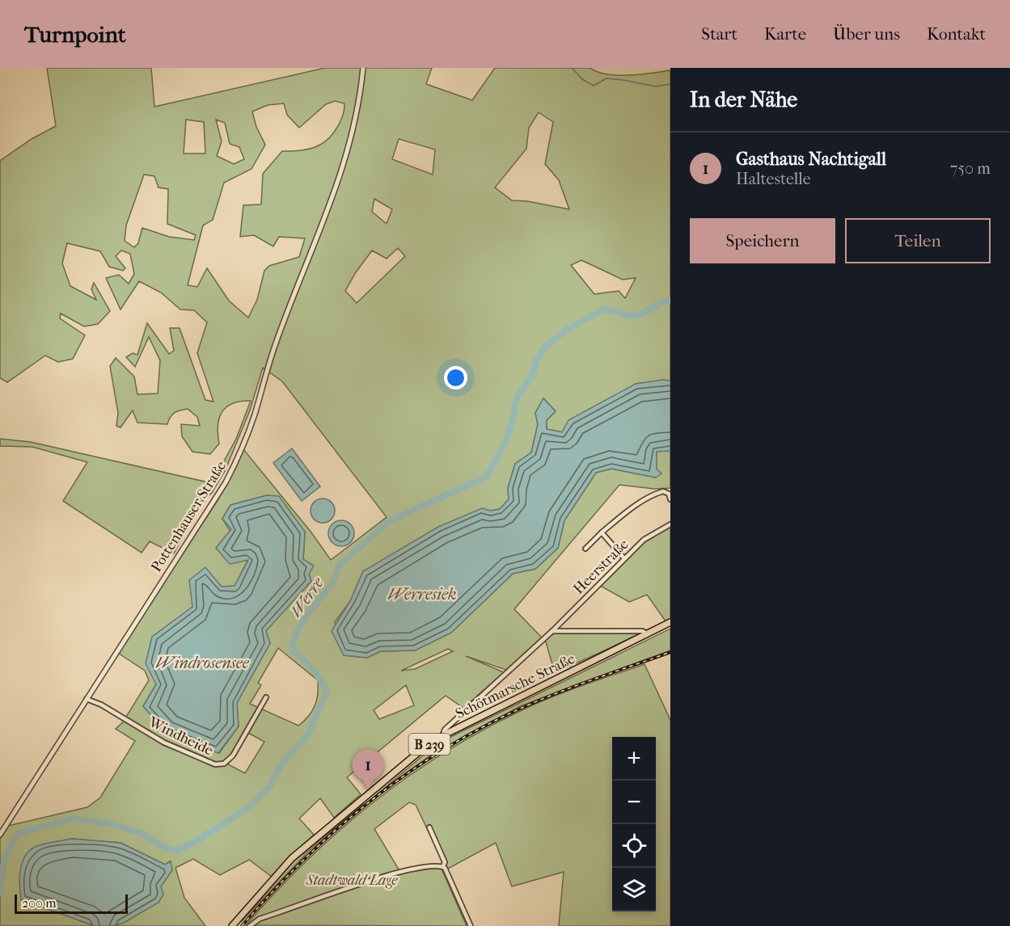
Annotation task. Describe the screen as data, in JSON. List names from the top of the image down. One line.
{"streets":{"main road":["Schötmarsche Straße","B 239"],"street":["Pottenhauser Straße","Heerstraße","Windheide"]},"crossings":[["Pottenhauser Straße","Windheide"],["Heerstraße","Schötmarsche Straße"]],"water":["Werresiek","Werre","Windrosensee"],"parks":["Stadtwald Lage"],"scale_bar":"200 m","page":{"header":"Turnpoint","nav":["Start","Karte","Über uns","Kontakt"],"heading":"In der Nähe","list":[{"mark":"1","name":"Gasthaus Nachtigall","note":"Haltestelle","value":"750 m"}],"buttons":["Speichern","Teilen"],"map_buttons":["+","−"],"pins":"1","scale":"200 m"}}
